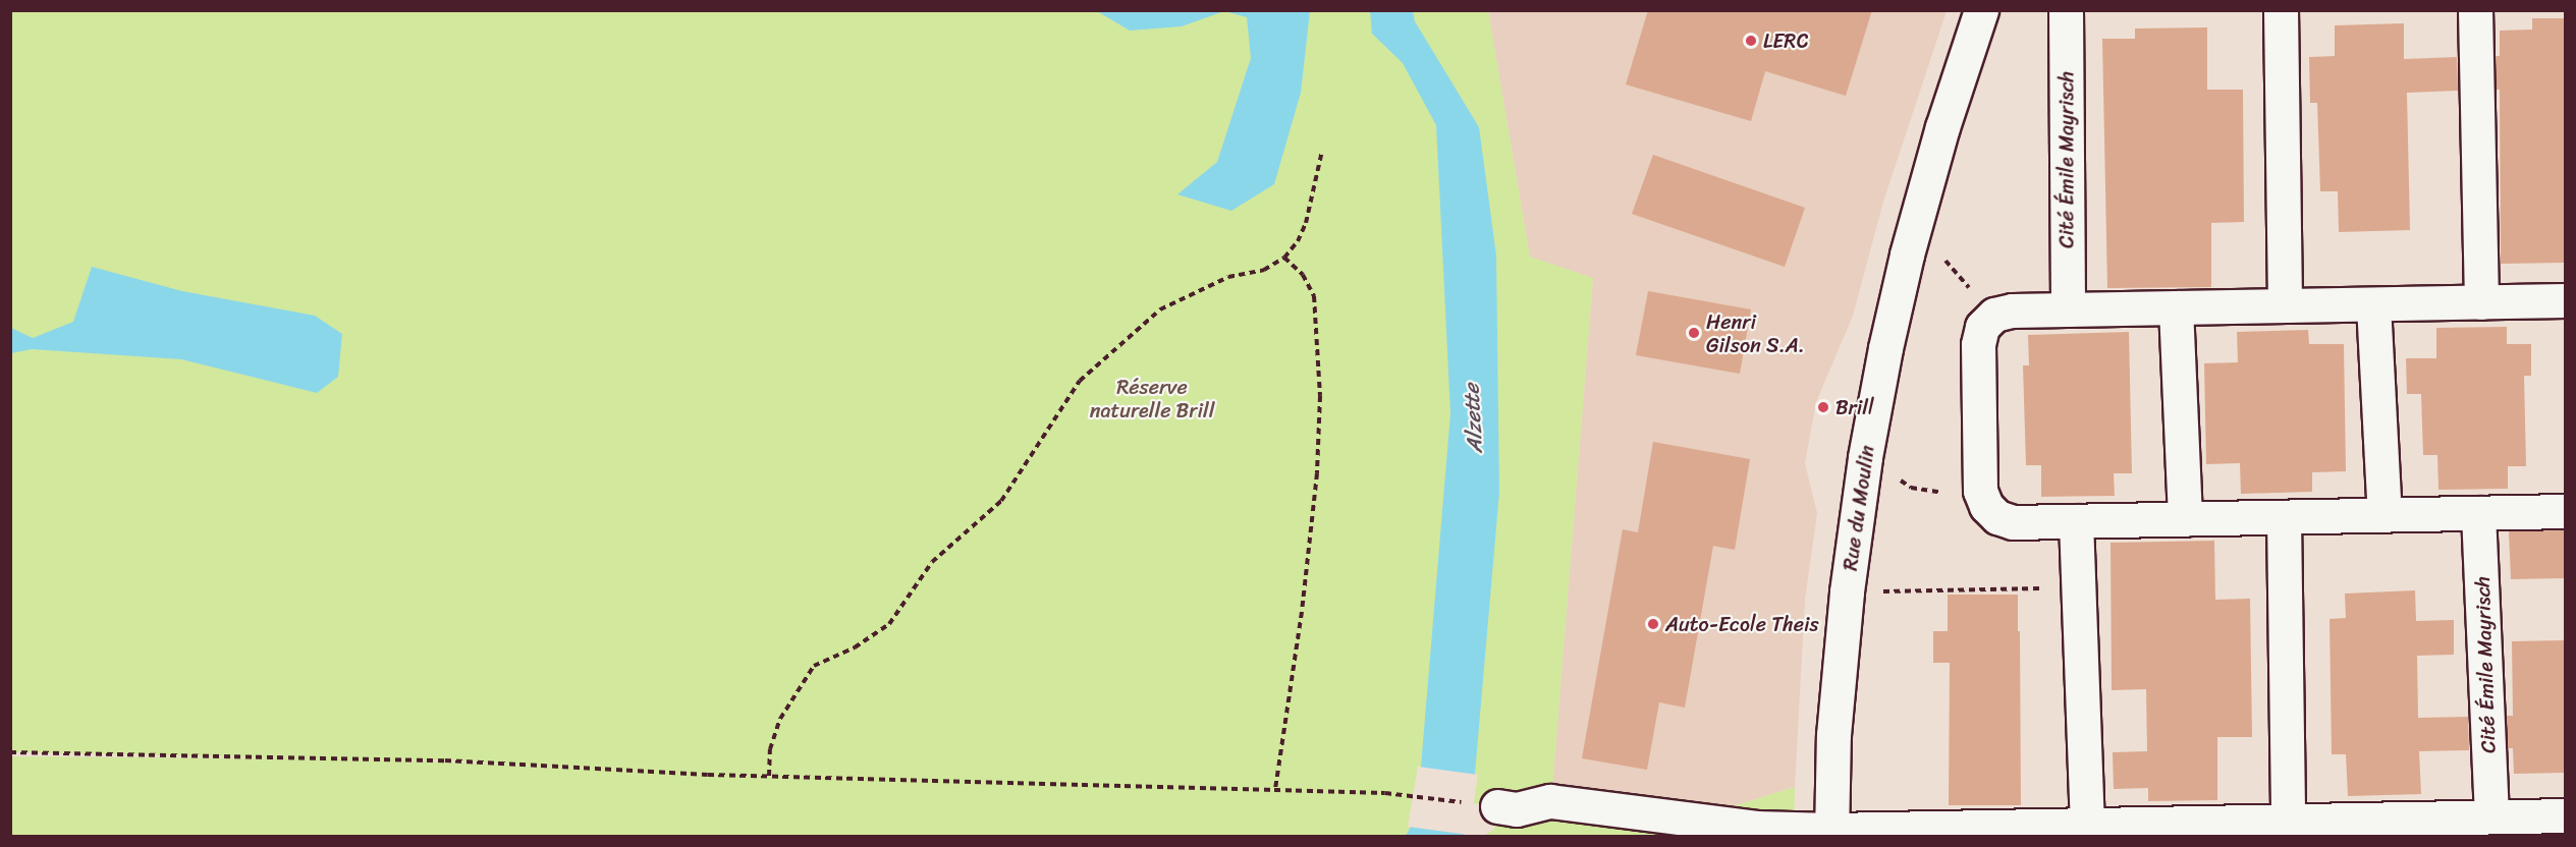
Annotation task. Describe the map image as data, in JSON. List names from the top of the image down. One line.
{"streets":{"street":["Cité Émile Mayrisch","Rue du Moulin"]},"water":["Alzette"],"parks":["Réserve naturelle Brill"],"places":["LERC","Henri Gilson S.A.","Brill","Auto-Ecole Theis"]}
